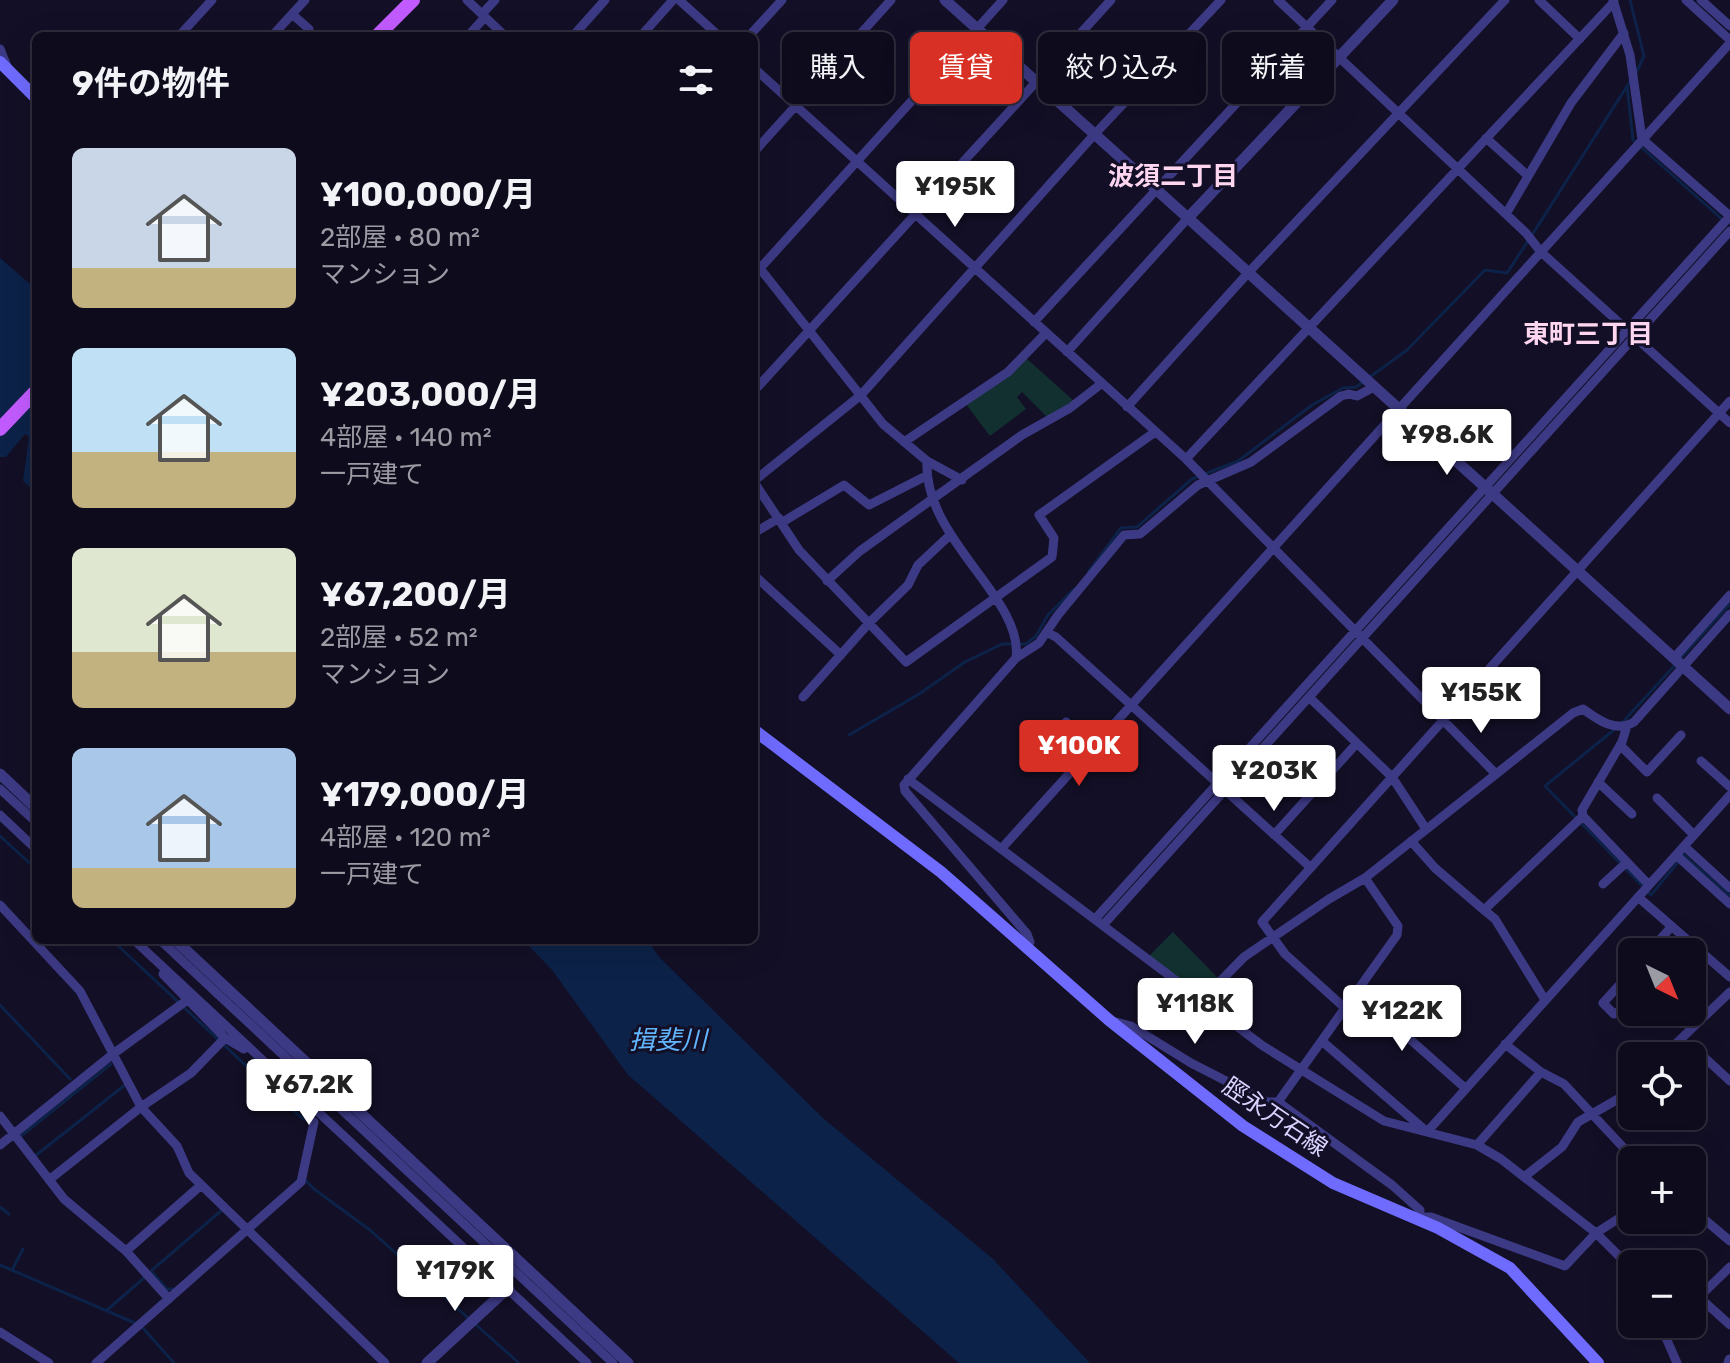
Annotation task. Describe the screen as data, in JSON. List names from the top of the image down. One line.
{"streets":{"main road":["脛永万石線"]},"districts":["波須二丁目","東町三丁目"],"water":["揖斐川"],"north":"bottom right","page":{"chip":["購入","賃貸","絞り込み","新着"],"heading":"9件の物件","list":[{"name":"¥100,000/月","note":"2部屋 · 80 m² · マンション"},{"name":"¥203,000/月","note":"4部屋 · 140 m² · 一戸建て"},{"name":"¥67,200/月","note":"2部屋 · 52 m² · マンション"},{"name":"¥179,000/月","note":"4部屋 · 120 m² · 一戸建て"}],"price":["¥195K","¥98.6K","¥155K","¥100K","¥203K","¥118K","¥122K","¥67.2K","¥179K"],"map_buttons":["+","−"]}}
